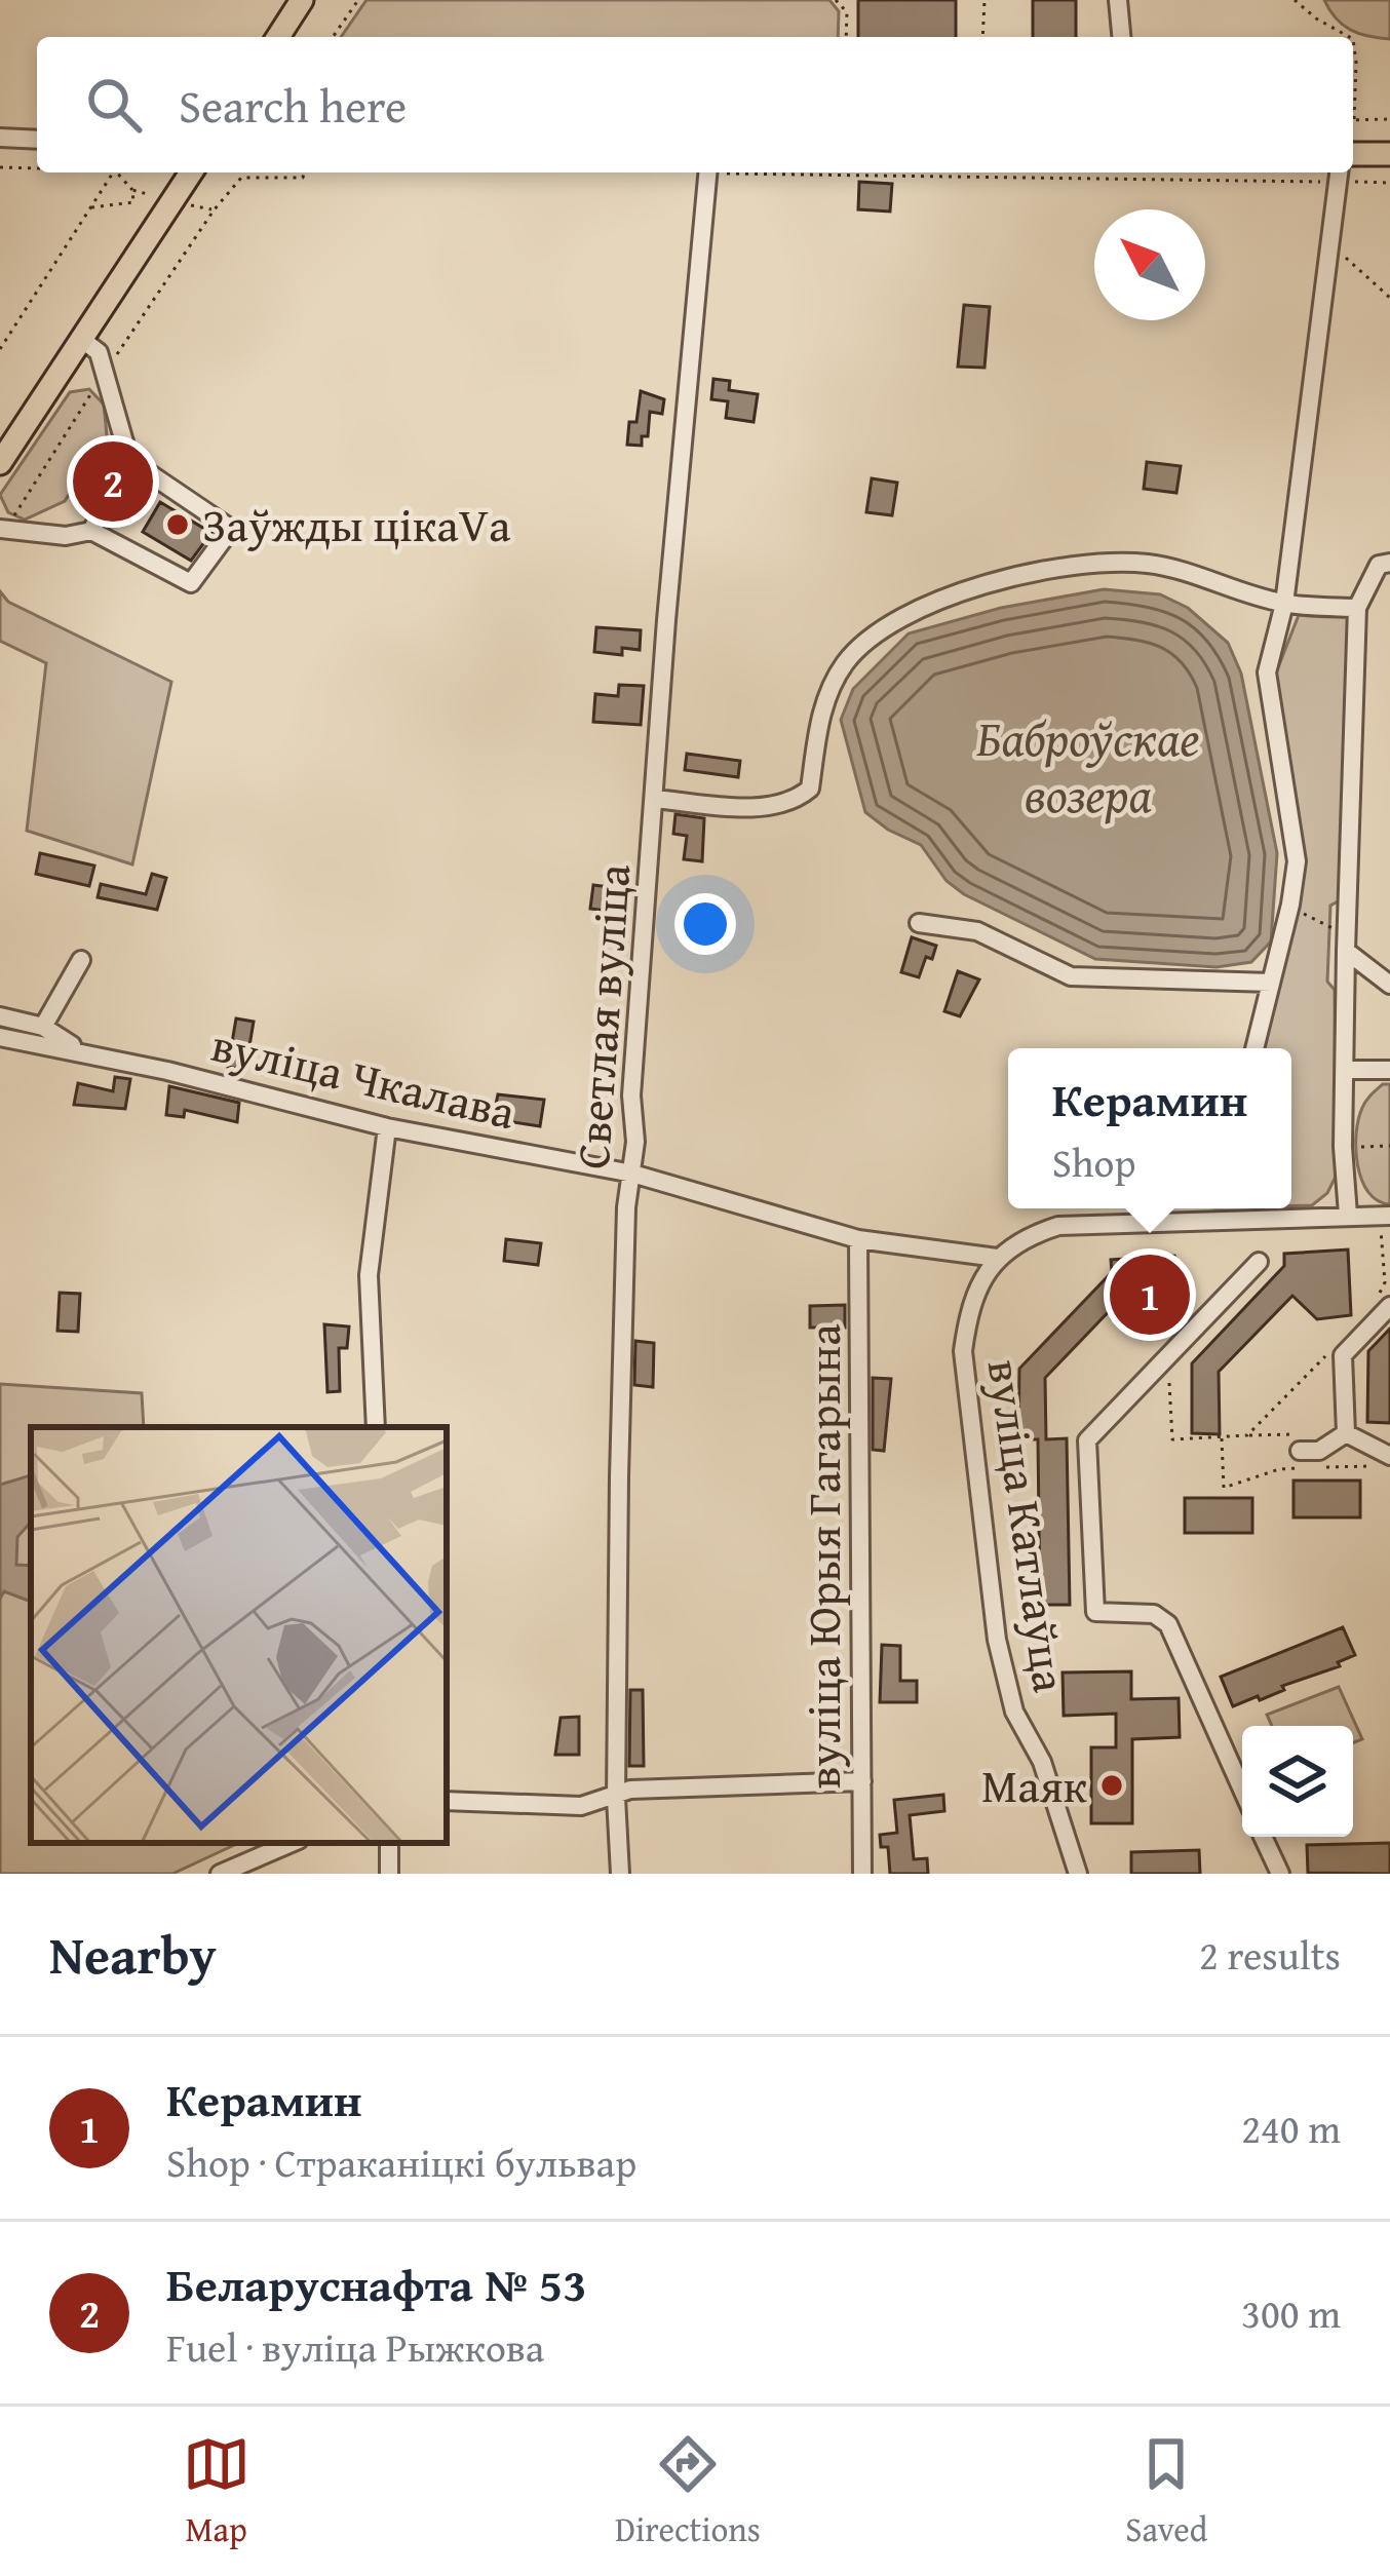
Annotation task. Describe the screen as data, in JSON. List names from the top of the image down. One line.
{"streets":{"street":["Светлая вуліца","вуліца Чкалава","вуліца Катлаўца","вуліца Юрыя Гагарына"]},"crossings":[["Светлая вуліца","вуліца Чкалава"],["вуліца Чкалава","вуліца Катлаўца"],["вуліца Чкалава","вуліца Юрыя Гагарына"]],"water":["Баброўскае возера"],"places":["Заўжды цікаVа","Маяк"],"north":"top left","page":{"search":"Search here","pins":["2","1"],"popup":["Керамин","Shop"],"heading":["Nearby","2 results"],"list":[{"mark":"1","name":"Керамин","note":"Shop · Страканіцкі бульвар","value":"240 m"},{"mark":"2","name":"Беларуснафта № 53","note":"Fuel · вуліца Рыжкова","value":"300 m"}],"nav":["Map","Directions","Saved"]}}
